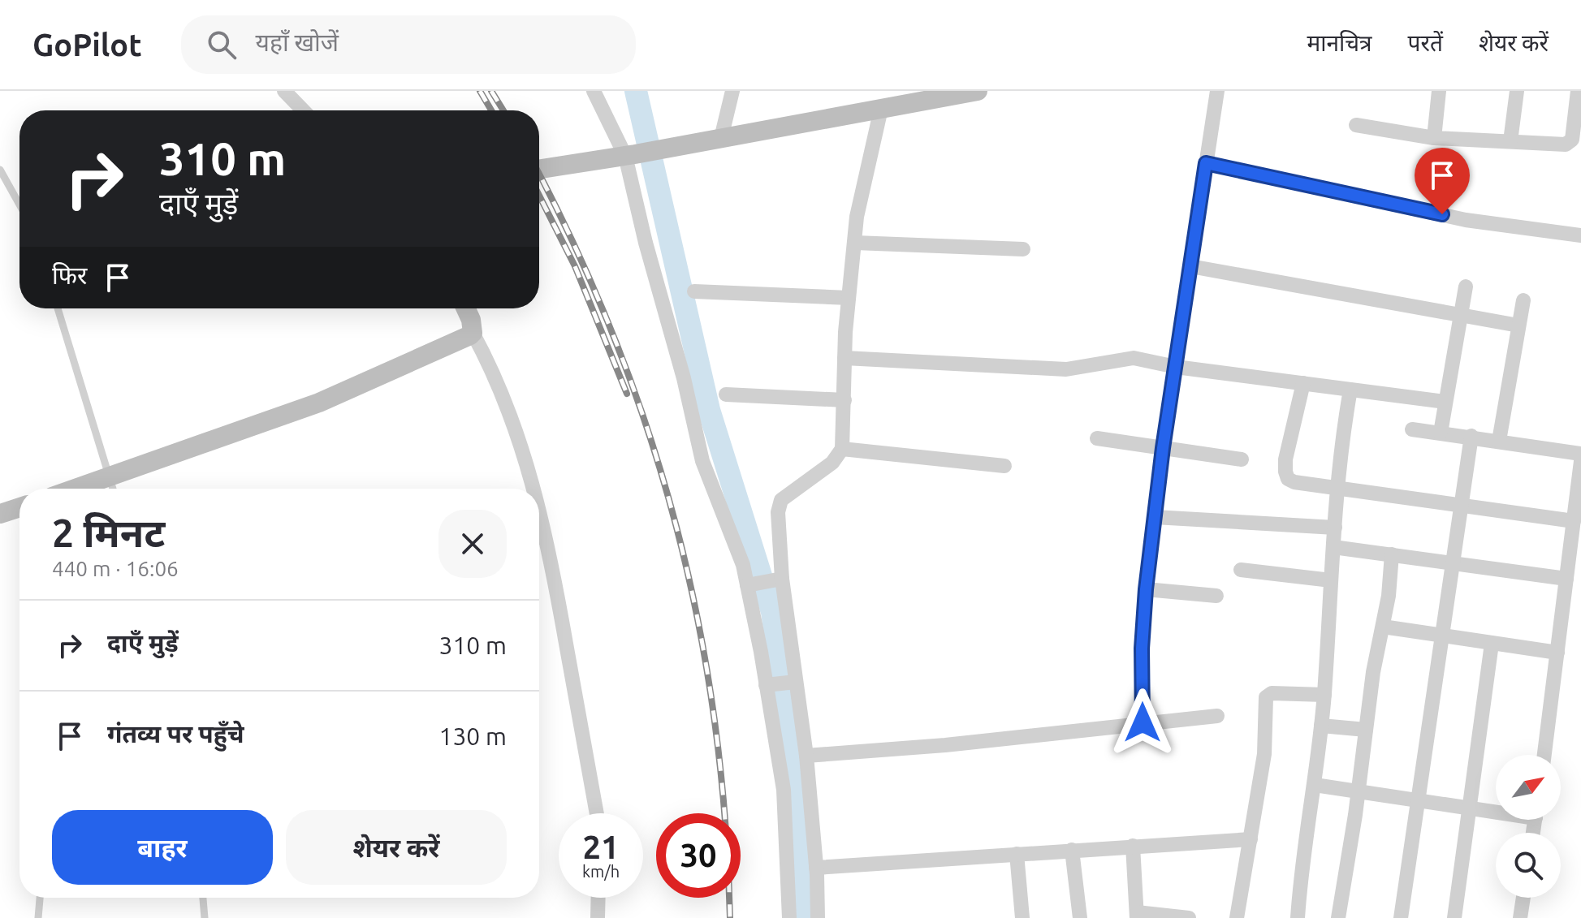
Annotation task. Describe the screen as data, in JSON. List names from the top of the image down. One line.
{"north":"top right","page":{"header":"GoPilot","search":"यहाँ खोजें","nav":["मानचित्र","परतें","शेयर करें"],"turn":["310 m","दाएँ मुड़ें"],"then":"फिर","heading":["2 मिनट","440 m · 16:06"],"list":[{"name":"दाएँ मुड़ें","value":"310 m"},{"name":"गंतव्य पर पहुँचे","value":"130 m"}],"buttons":["बाहर","शेयर करें"],"speed":"21 km/h","limit":"30"}}
